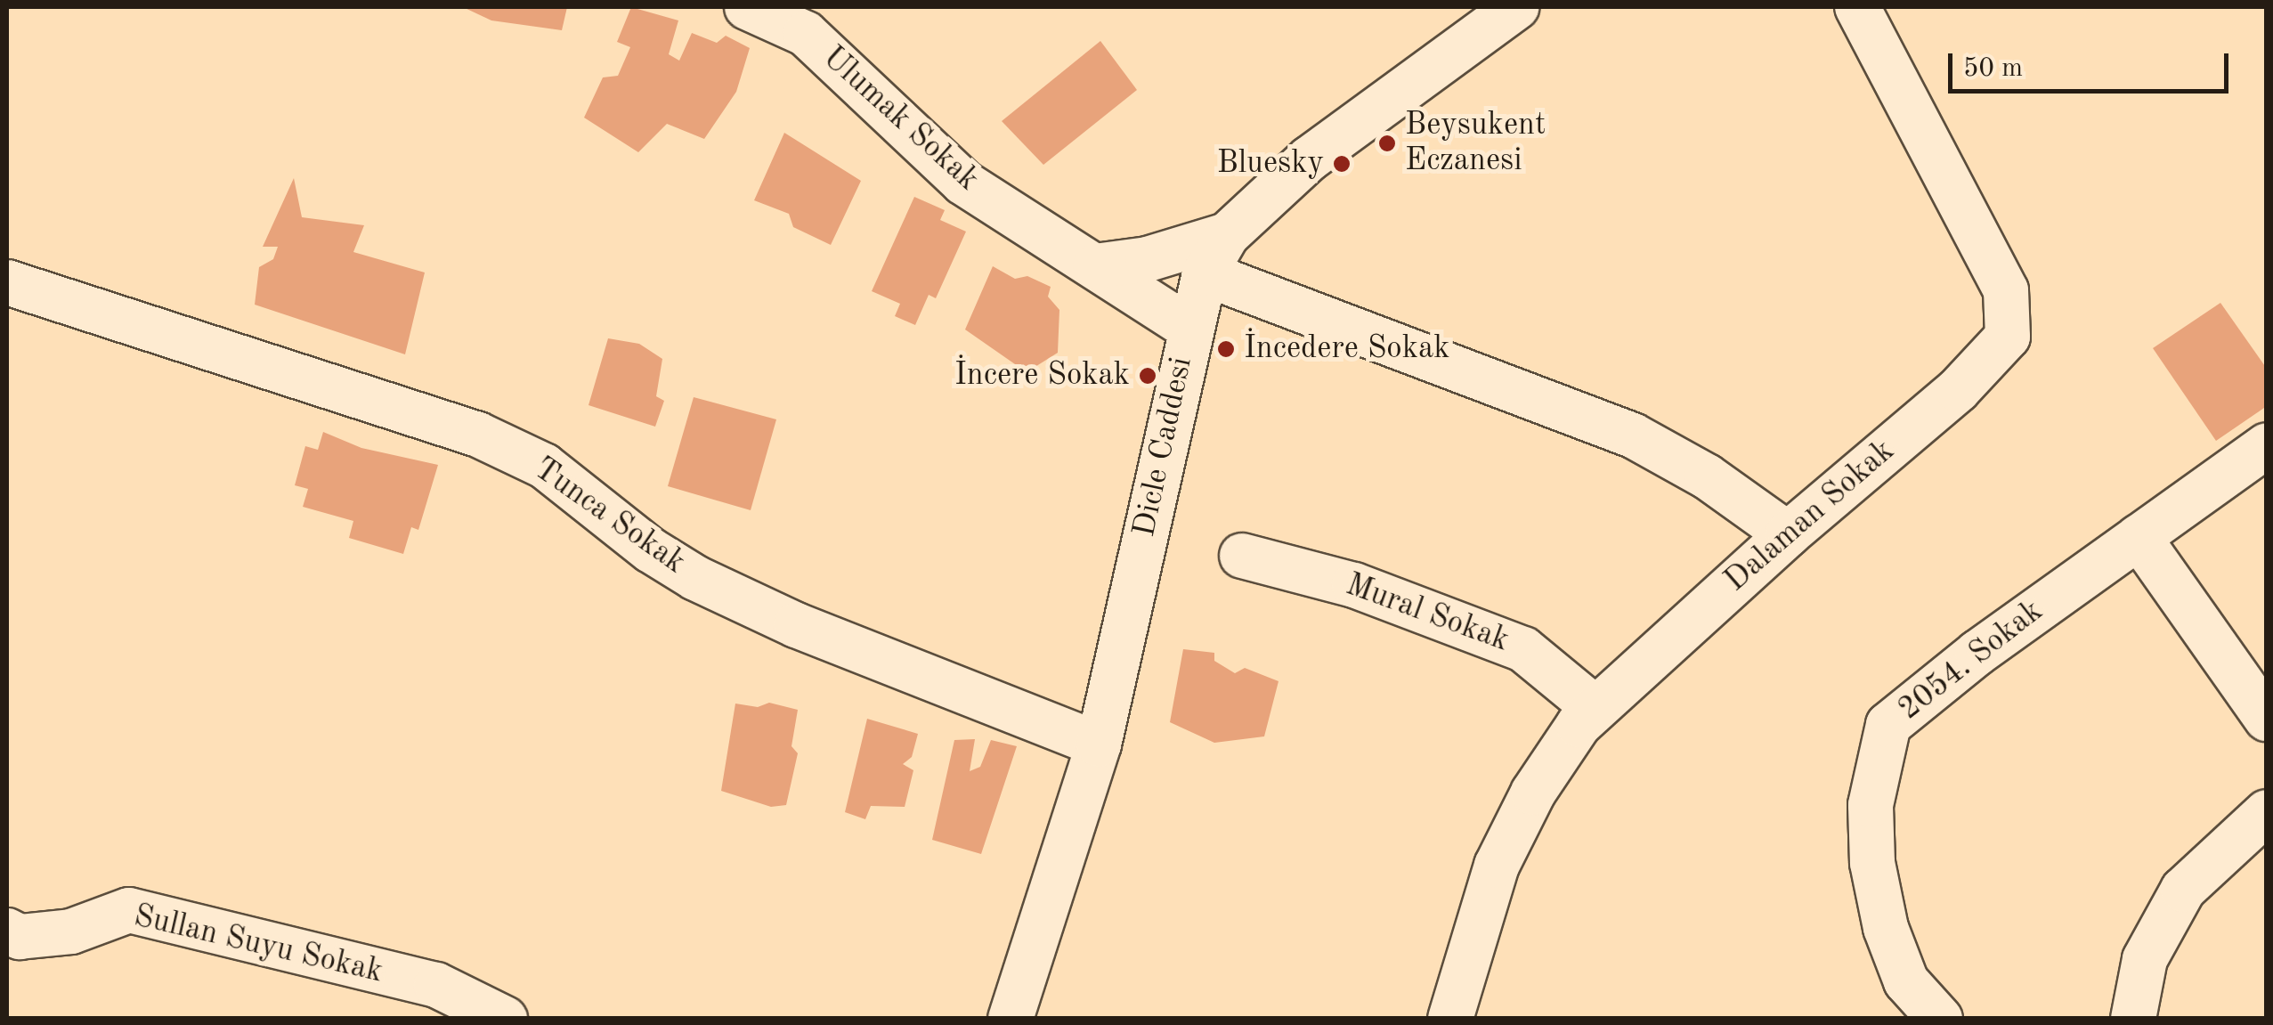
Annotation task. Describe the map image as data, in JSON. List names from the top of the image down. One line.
{"streets":{"street":["Ulumak Sokak","Dicle Caddesi","Tunca Sokak","Dalaman Sokak","Mural Sokak","2054. Sokak","Sullan Suyu Sokak"]},"crossings":[["Ulumak Sokak","Dicle Caddesi"],["Dicle Caddesi","Tunca Sokak"],["Dalaman Sokak","Mural Sokak"]],"places":["Beysukent Eczanesi","Bluesky","İncedere Sokak","İncere Sokak"],"scale_bar":"50 m"}
